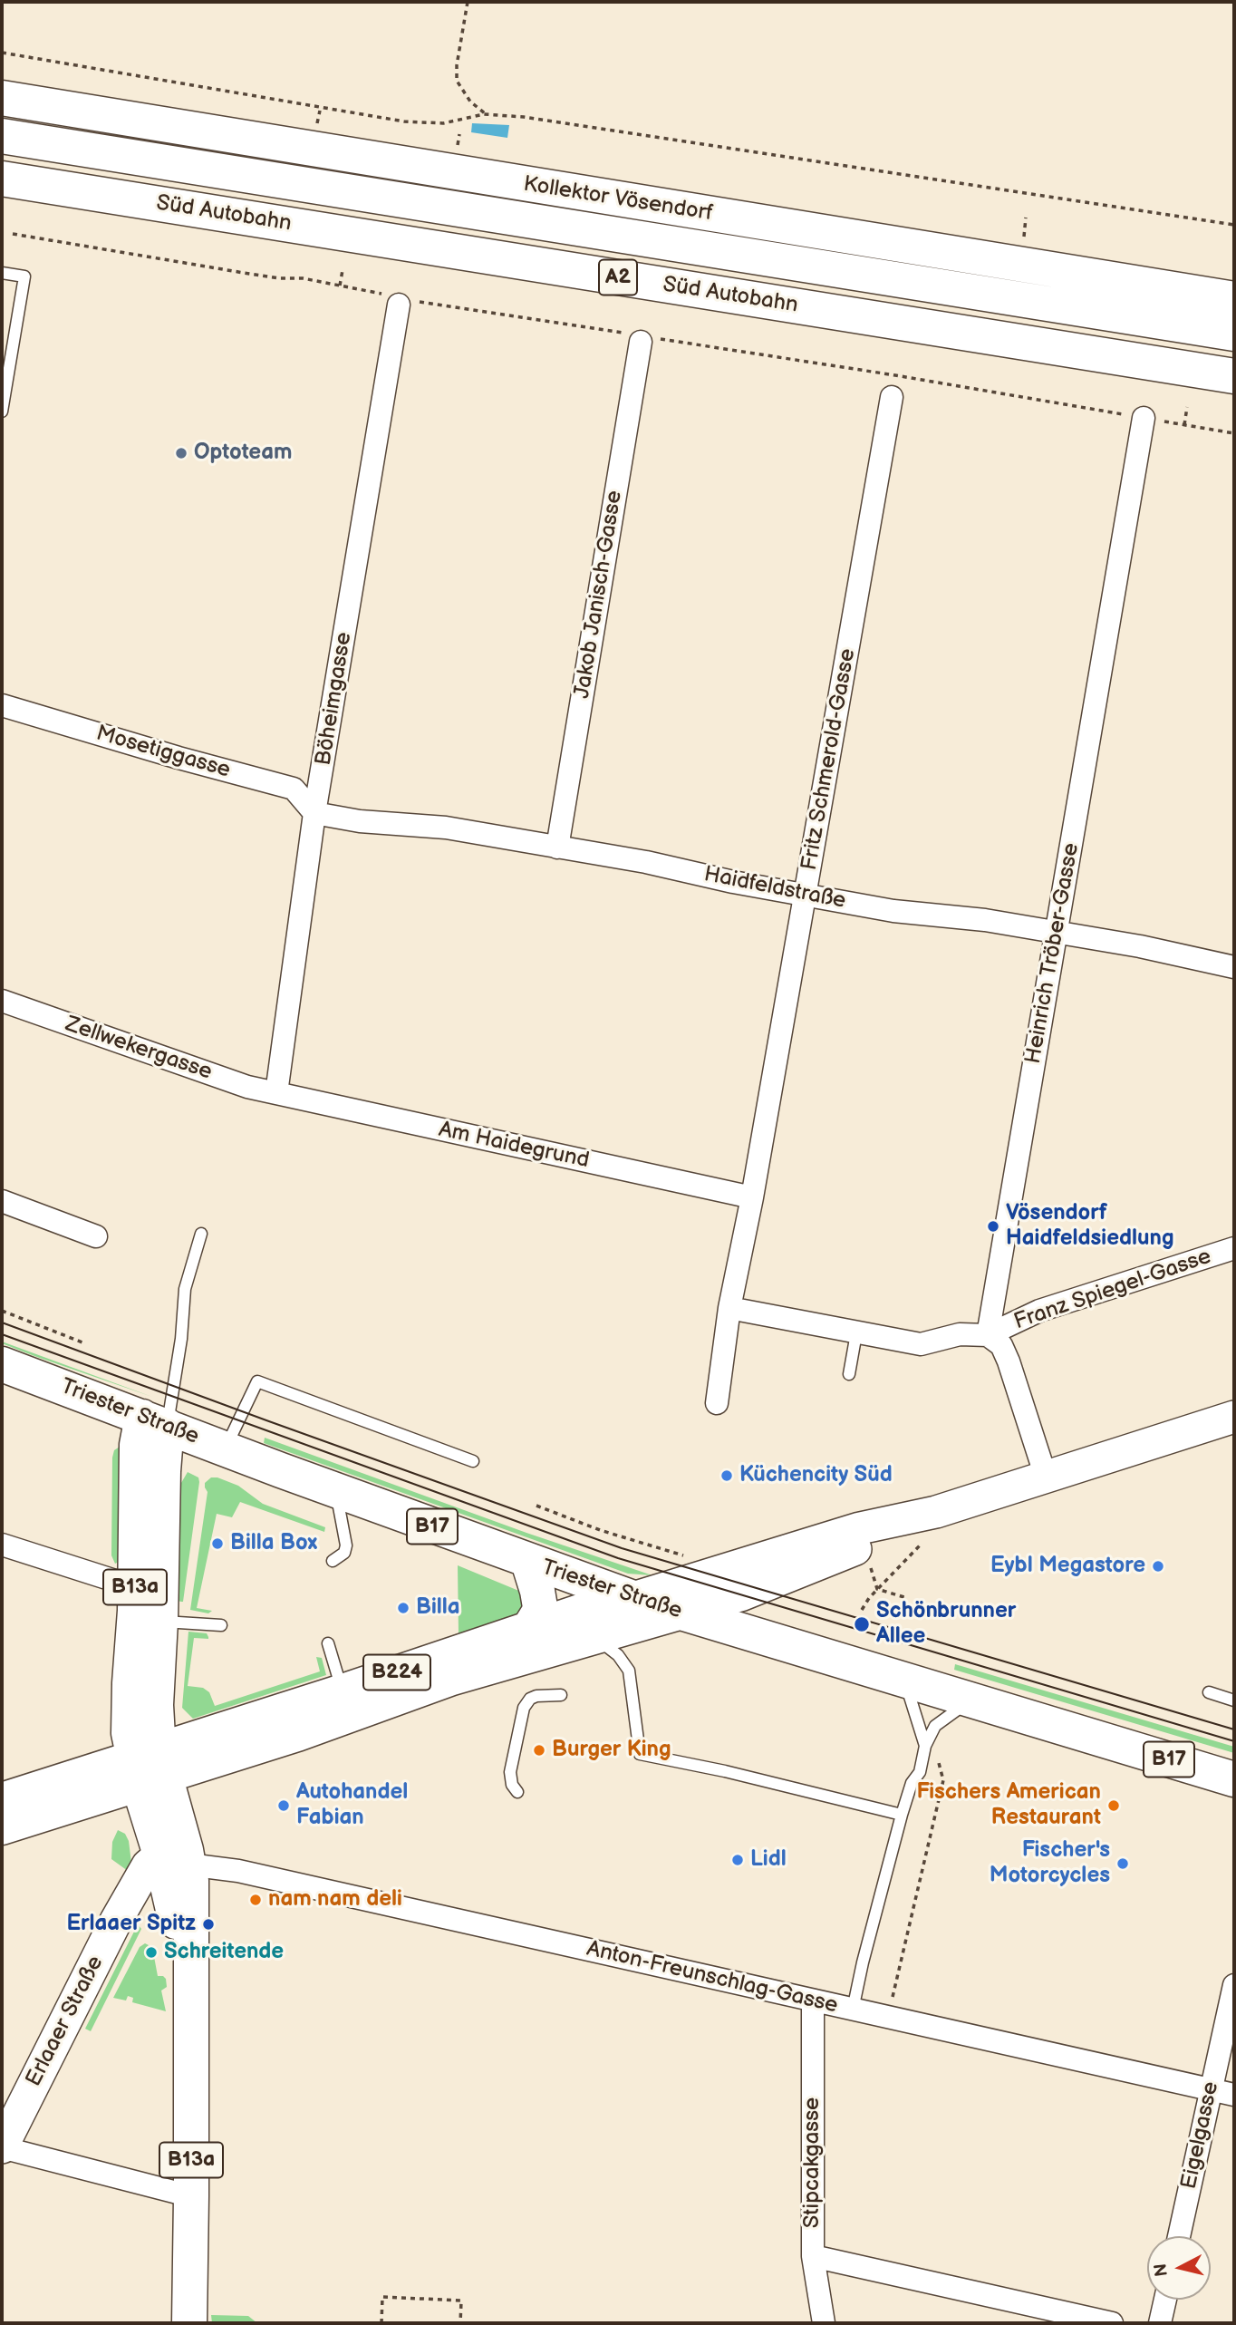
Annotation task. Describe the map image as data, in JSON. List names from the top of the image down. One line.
{"streets":{"main road":["Kollektor Vösendorf","Süd Autobahn","A2","Triester Straße","B17","B13a","B224","Erlaaer Straße"],"street":["Jakob Janisch-Gasse","Böheimgasse","Mosetiggasse","Fritz Schmerold-Gasse","Haidfeldstraße","Heinrich Tröber-Gasse","Zellwekergasse","Am Haidegrund","Franz Spiegel-Gasse","Anton-Freunschlag-Gasse","Eigelgasse","Stipcakgasse"]},"crossings":[["Jakob Janisch-Gasse","Haidfeldstraße"],["Böheimgasse","Mosetiggasse"],["Böheimgasse","Haidfeldstraße"],["Böheimgasse","Zellwekergasse"],["Böheimgasse","Am Haidegrund"],["Mosetiggasse","Haidfeldstraße"],["Fritz Schmerold-Gasse","Haidfeldstraße"],["Fritz Schmerold-Gasse","Am Haidegrund"],["Fritz Schmerold-Gasse","Franz Spiegel-Gasse"],["Haidfeldstraße","Heinrich Tröber-Gasse"],["Heinrich Tröber-Gasse","Franz Spiegel-Gasse"],["Zellwekergasse","Am Haidegrund"],["Triester Straße","B13a"],["Triester Straße","B224"],["B13a","B224"],["B13a","Anton-Freunschlag-Gasse"],["B13a","Erlaaer Straße"],["Anton-Freunschlag-Gasse","Erlaaer Straße"],["Anton-Freunschlag-Gasse","Eigelgasse"],["Anton-Freunschlag-Gasse","Stipcakgasse"]],"places":["Optoteam","Vösendorf Haidfeldsiedlung","Küchencity Süd","Billa Box","Eybl Megastore","Billa","Schönbrunner Allee","Burger King","Autohandel Fabian","Fischers American Restaurant","Lidl","Fischer's Motorcycles","nam nam deli","Erlaaer Spitz","Schreitende"],"north":"left"}
